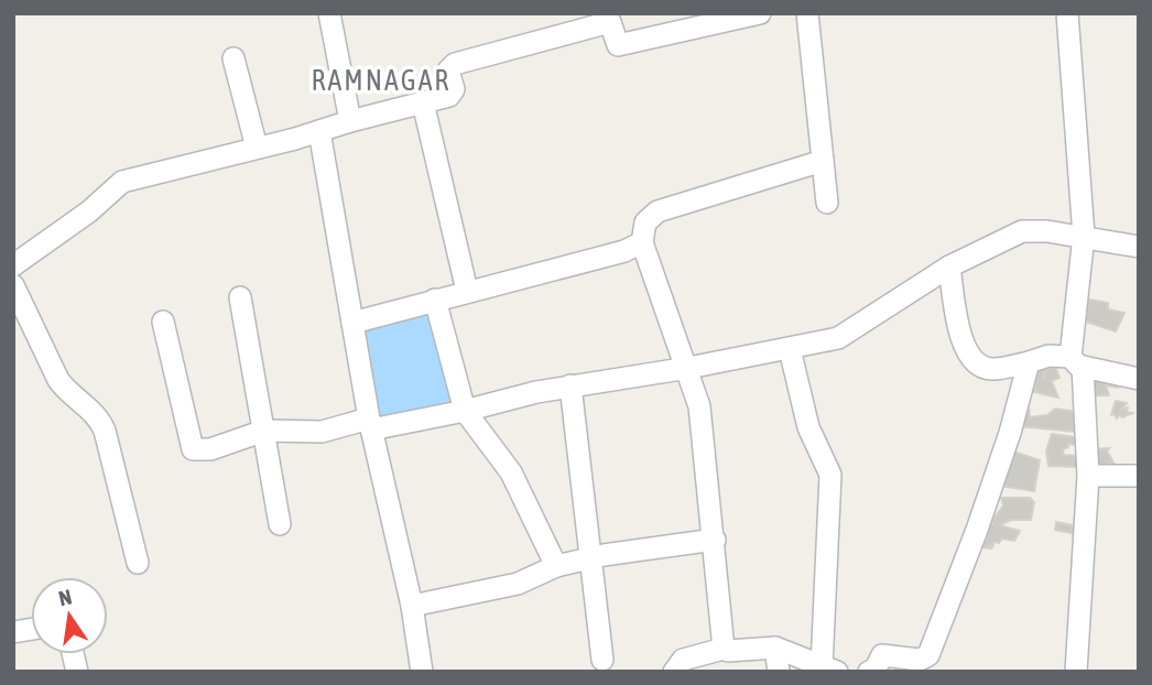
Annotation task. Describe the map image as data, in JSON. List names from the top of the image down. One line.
{"districts":["RAMNAGAR"],"north":"top"}
